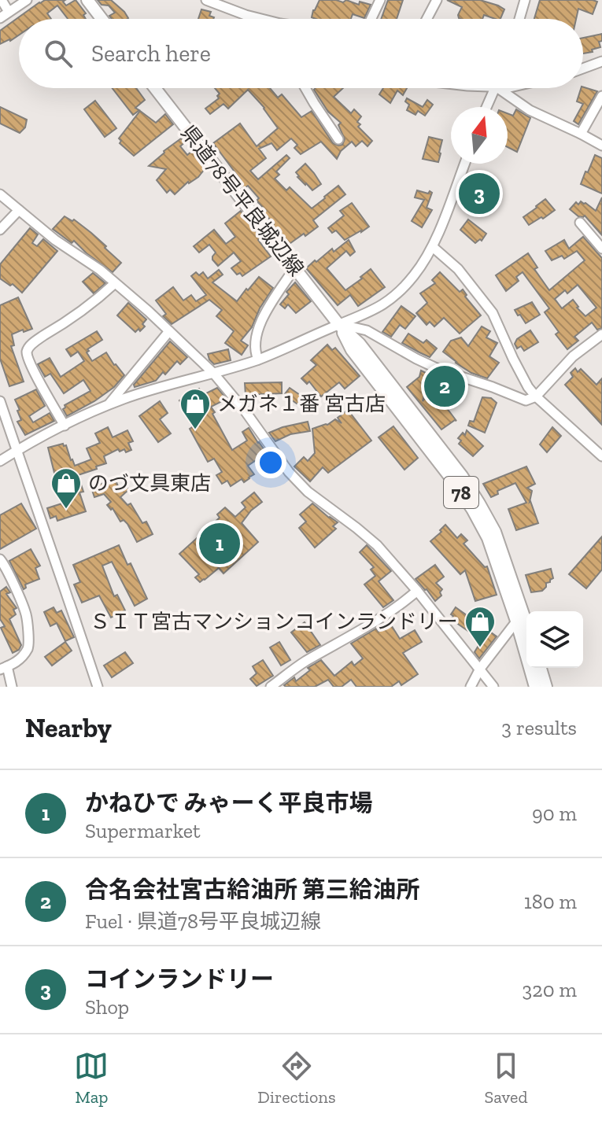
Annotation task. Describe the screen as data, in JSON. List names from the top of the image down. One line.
{"streets":{"main road":["県道78号平良城辺線","78"]},"places":{"shop":["メガネ１番 宮古店","のづ文具東店","ＳＩＴ宮古マンションコインランドリー"]},"north":"top","page":{"search":"Search here","pins":["3","2","1"],"heading":["Nearby","3 results"],"list":[{"mark":"1","name":"かねひで みゃーく平良市場","note":"Supermarket","value":"90 m"},{"mark":"2","name":"合名会社宮古給油所 第三給油所","note":"Fuel · 県道78号平良城辺線","value":"180 m"},{"mark":"3","name":"コインランドリー","note":"Shop","value":"320 m"}],"nav":["Map","Directions","Saved"]}}
